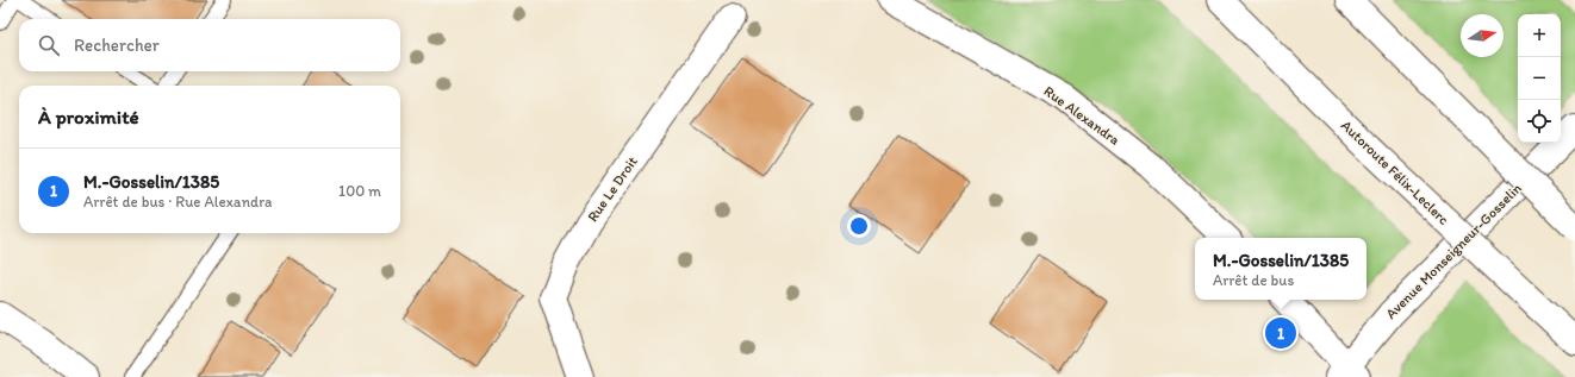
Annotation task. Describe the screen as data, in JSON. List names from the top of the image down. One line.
{"streets":{"main road":["Rue Alexandra","Autoroute Félix-Leclerc","Rue Le Droit","Avenue Monseigneur-Gosselin"]},"north":"right","page":{"map_buttons":["+","−"],"search":"Rechercher","heading":"À proximité","list":[{"mark":"1","name":"M.-Gosselin/1385","note":"Arrêt de bus · Rue Alexandra","value":"100 m"}],"popup":["M.-Gosselin/1385","Arrêt de bus"],"pins":"1"}}
